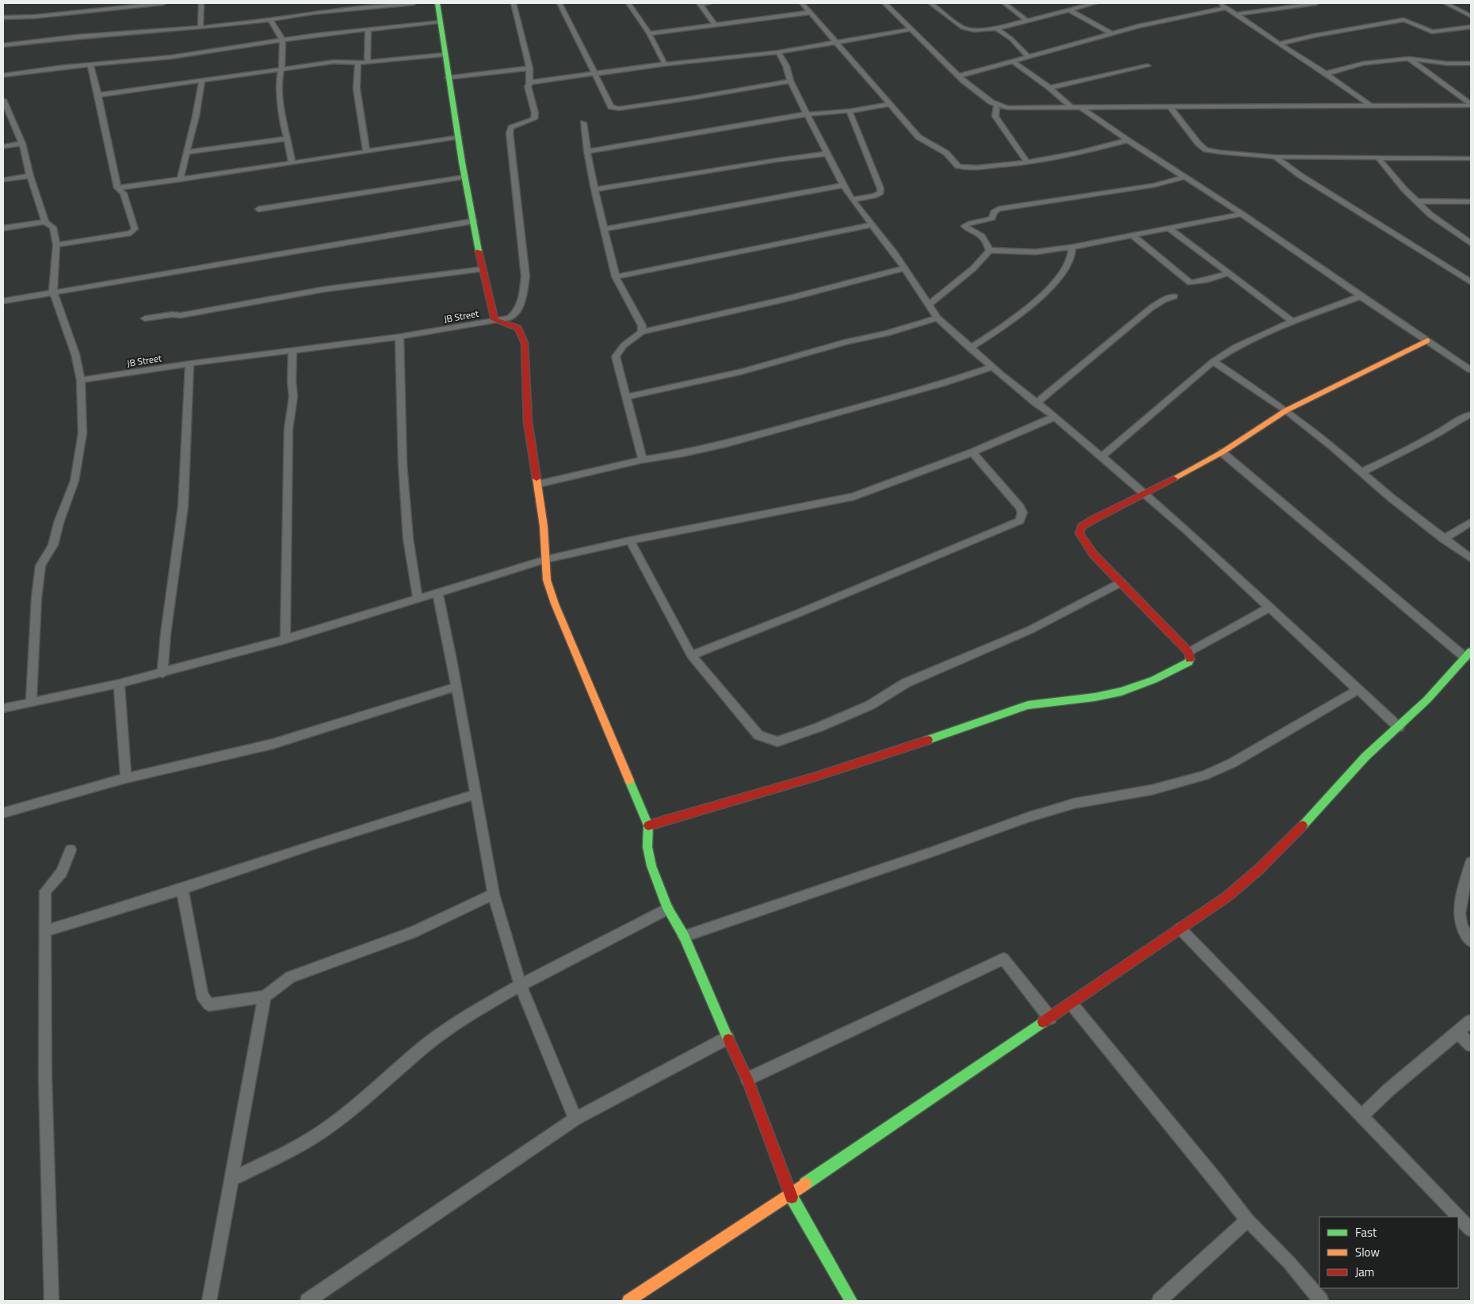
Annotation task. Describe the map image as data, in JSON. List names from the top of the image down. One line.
{"streets":{"street":["JB Street"]},"legend":["Fast","Slow","Jam"]}
